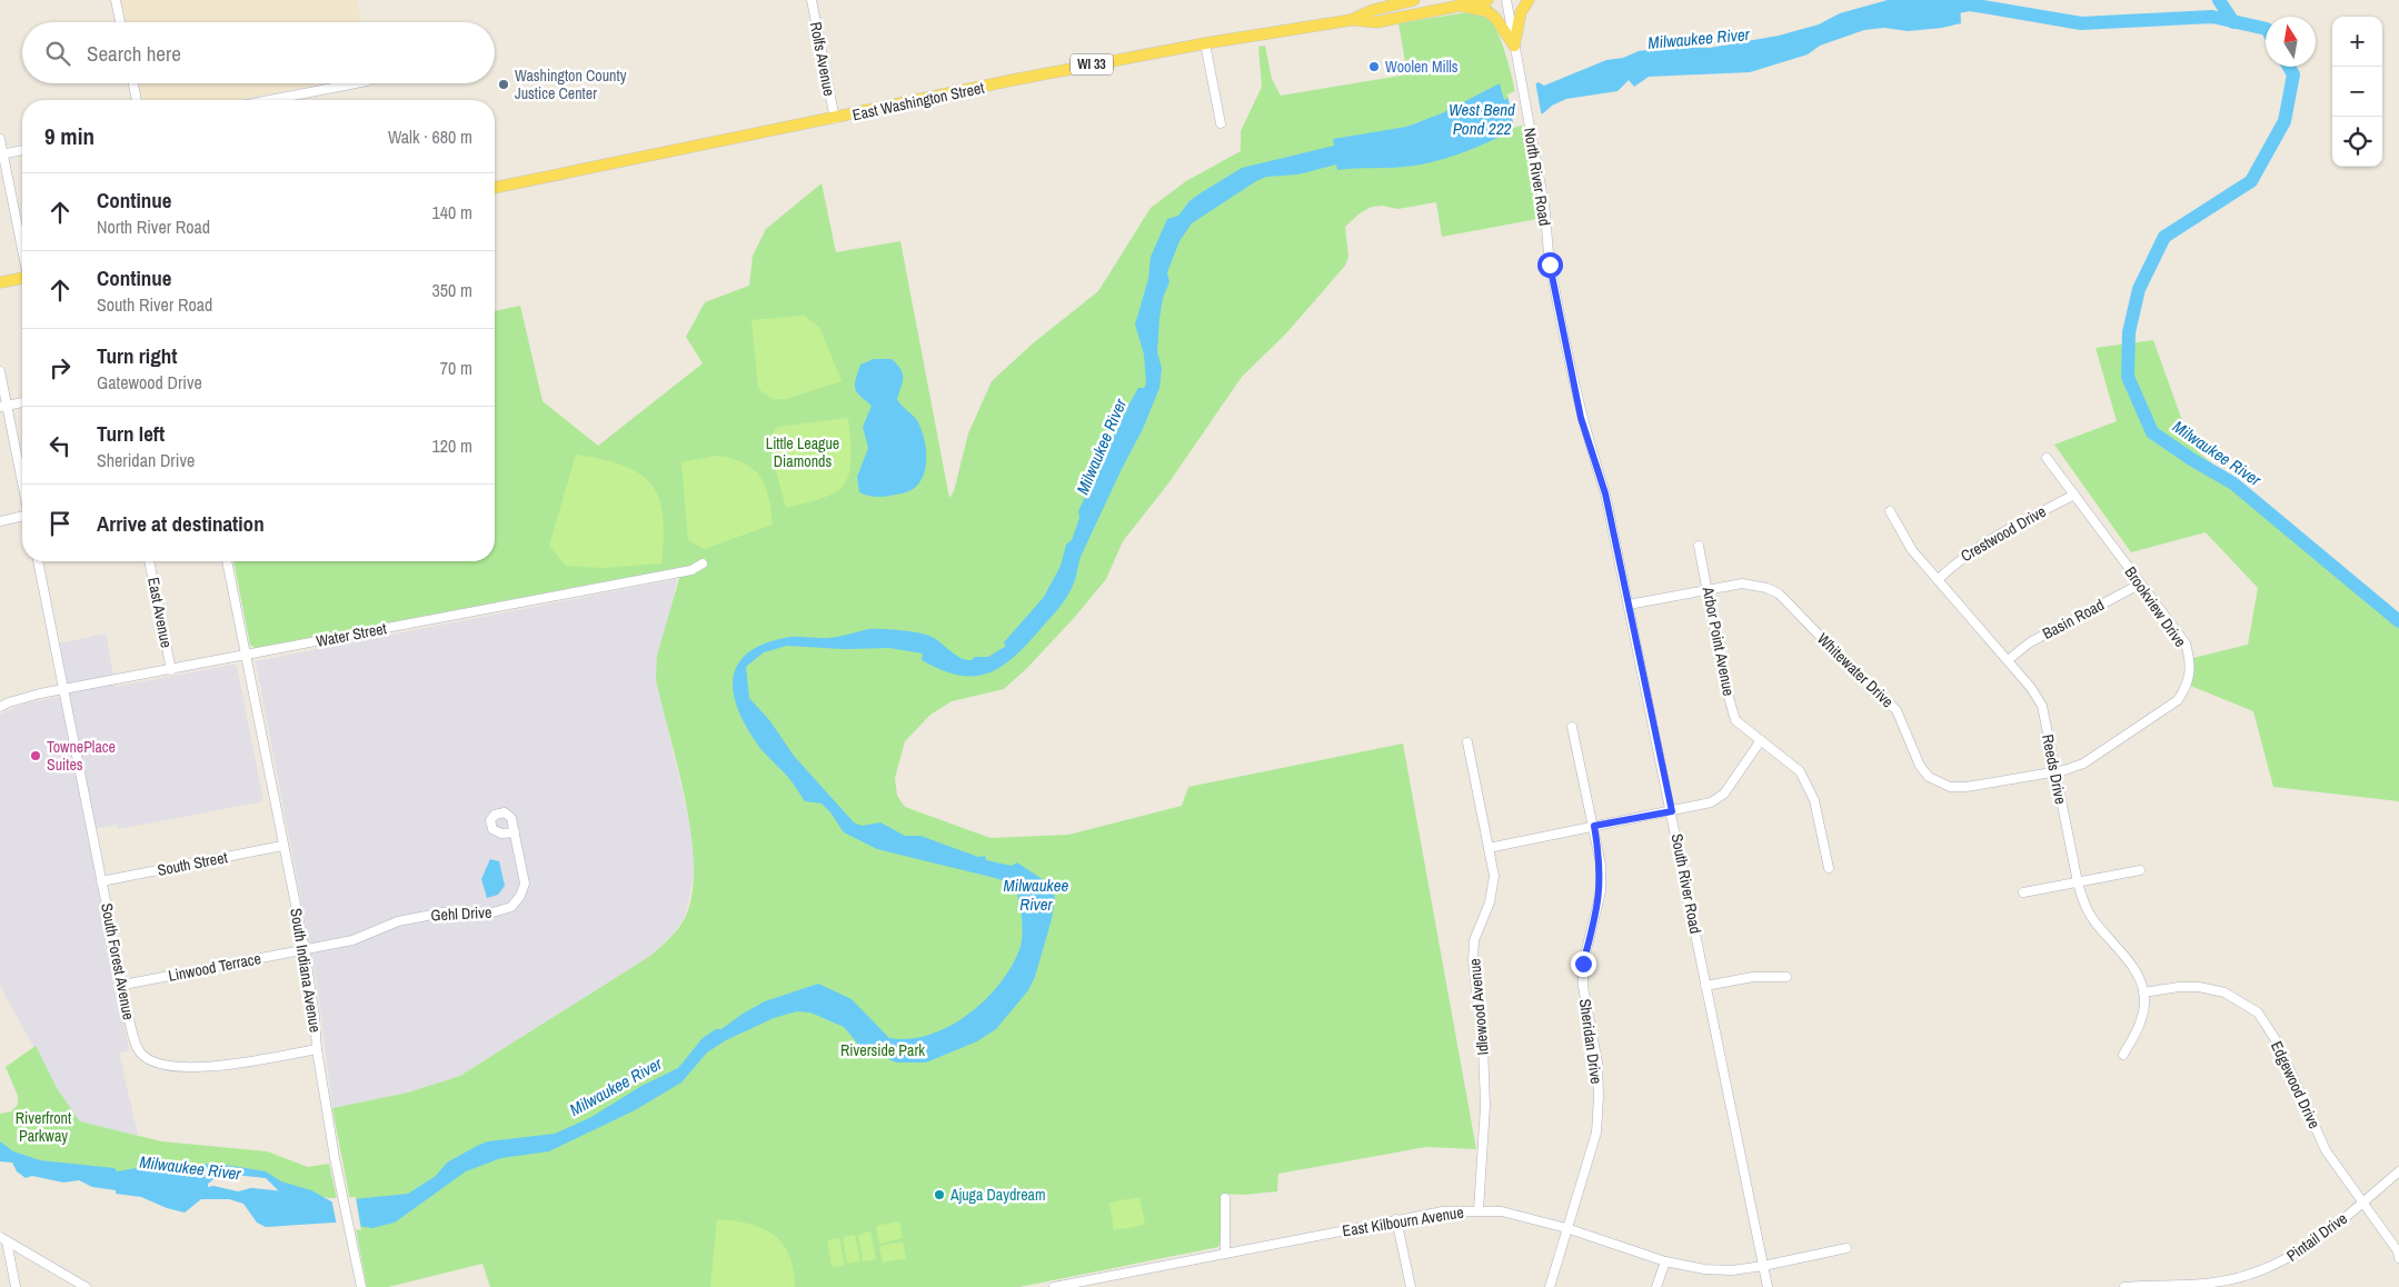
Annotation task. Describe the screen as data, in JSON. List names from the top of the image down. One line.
{"streets":{"main road":["WI 33","East Washington Street"],"street":["Rolfs Avenue","North River Road","Crestwood Drive","Brookview Drive","East Avenue","Basin Road","Water Street","Arbor Point Avenue","Whitewater Drive","Reeds Drive","South Street","South River Road","Gehl Drive","South Forest Avenue","Linwood Terrace","South Indiana Avenue","Idlewood Avenue","Sheridan Drive","Edgewood Drive","East Kilbourn Avenue","Pintail Drive"]},"crossings":[["Rolfs Avenue","East Washington Street"],["North River Road","South River Road"],["Crestwood Drive","Brookview Drive"],["Crestwood Drive","Reeds Drive"],["Brookview Drive","Basin Road"],["Brookview Drive","Whitewater Drive"],["Brookview Drive","Reeds Drive"],["East Avenue","Water Street"],["Basin Road","Reeds Drive"],["Water Street","South Forest Avenue"],["Water Street","South Indiana Avenue"],["Arbor Point Avenue","Whitewater Drive"],["Whitewater Drive","Reeds Drive"],["Whitewater Drive","South River Road"],["Reeds Drive","Edgewood Drive"],["South Street","South Forest Avenue"],["South Street","South Indiana Avenue"],["South River Road","East Kilbourn Avenue"],["Gehl Drive","Linwood Terrace"],["Gehl Drive","South Indiana Avenue"],["South Forest Avenue","Linwood Terrace"],["South Forest Avenue","South Indiana Avenue"],["Linwood Terrace","South Indiana Avenue"],["Idlewood Avenue","East Kilbourn Avenue"],["Sheridan Drive","East Kilbourn Avenue"],["Edgewood Drive","Pintail Drive"]],"water":["Milwaukee River","West Bend Pond 222"],"parks":["Little League Diamonds","Riverside Park","Riverfront Parkway"],"places":["Woolen Mills","Washington County Justice Center","TownePlace Suites","Ajuga Daydream"],"north":"top","page":{"map_buttons":["+","−"],"search":"Search here","heading":["9 min","Walk · 680 m"],"list":[["Continue","North River Road","140 m"],["Continue","South River Road","350 m"],["Turn right","Gatewood Drive","70 m"],["Turn left","Sheridan Drive","120 m"],"Arrive at destination"]}}
